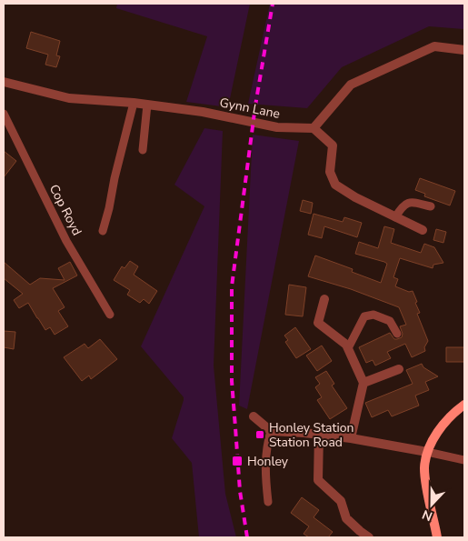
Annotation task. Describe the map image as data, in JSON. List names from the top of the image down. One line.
{"streets":{"street":["Gynn Lane"],"lane":["Cop Royd"]},"places":{"transit":["Honley Station Station Road","Honley"]},"north":"bottom"}
